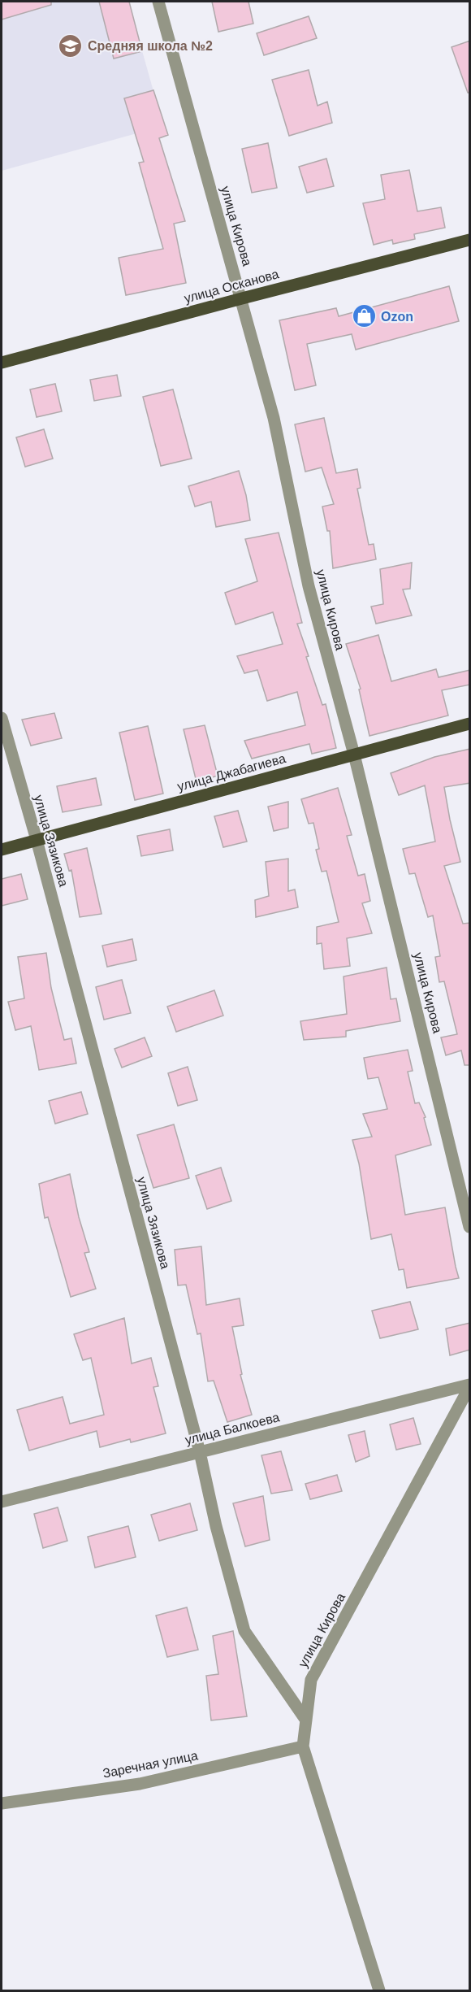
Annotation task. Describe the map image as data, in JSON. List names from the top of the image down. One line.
{"streets":{"main road":["улица Осканова","улица Джабагиева"],"street":["улица Кирова","улица Зязикова","улица Балкоева","Заречная улица"]},"crossings":[["улица Кирова","улица Осканова"],["улица Кирова","улица Джабагиева"],["улица Кирова","улица Зязикова"],["улица Кирова","улица Балкоева"],["улица Кирова","Заречная улица"],["улица Джабагиева","улица Зязикова"],["улица Зязикова","улица Балкоева"]],"places":{"school or university":["Средняя школа №2"],"shop":["Ozon"]}}
